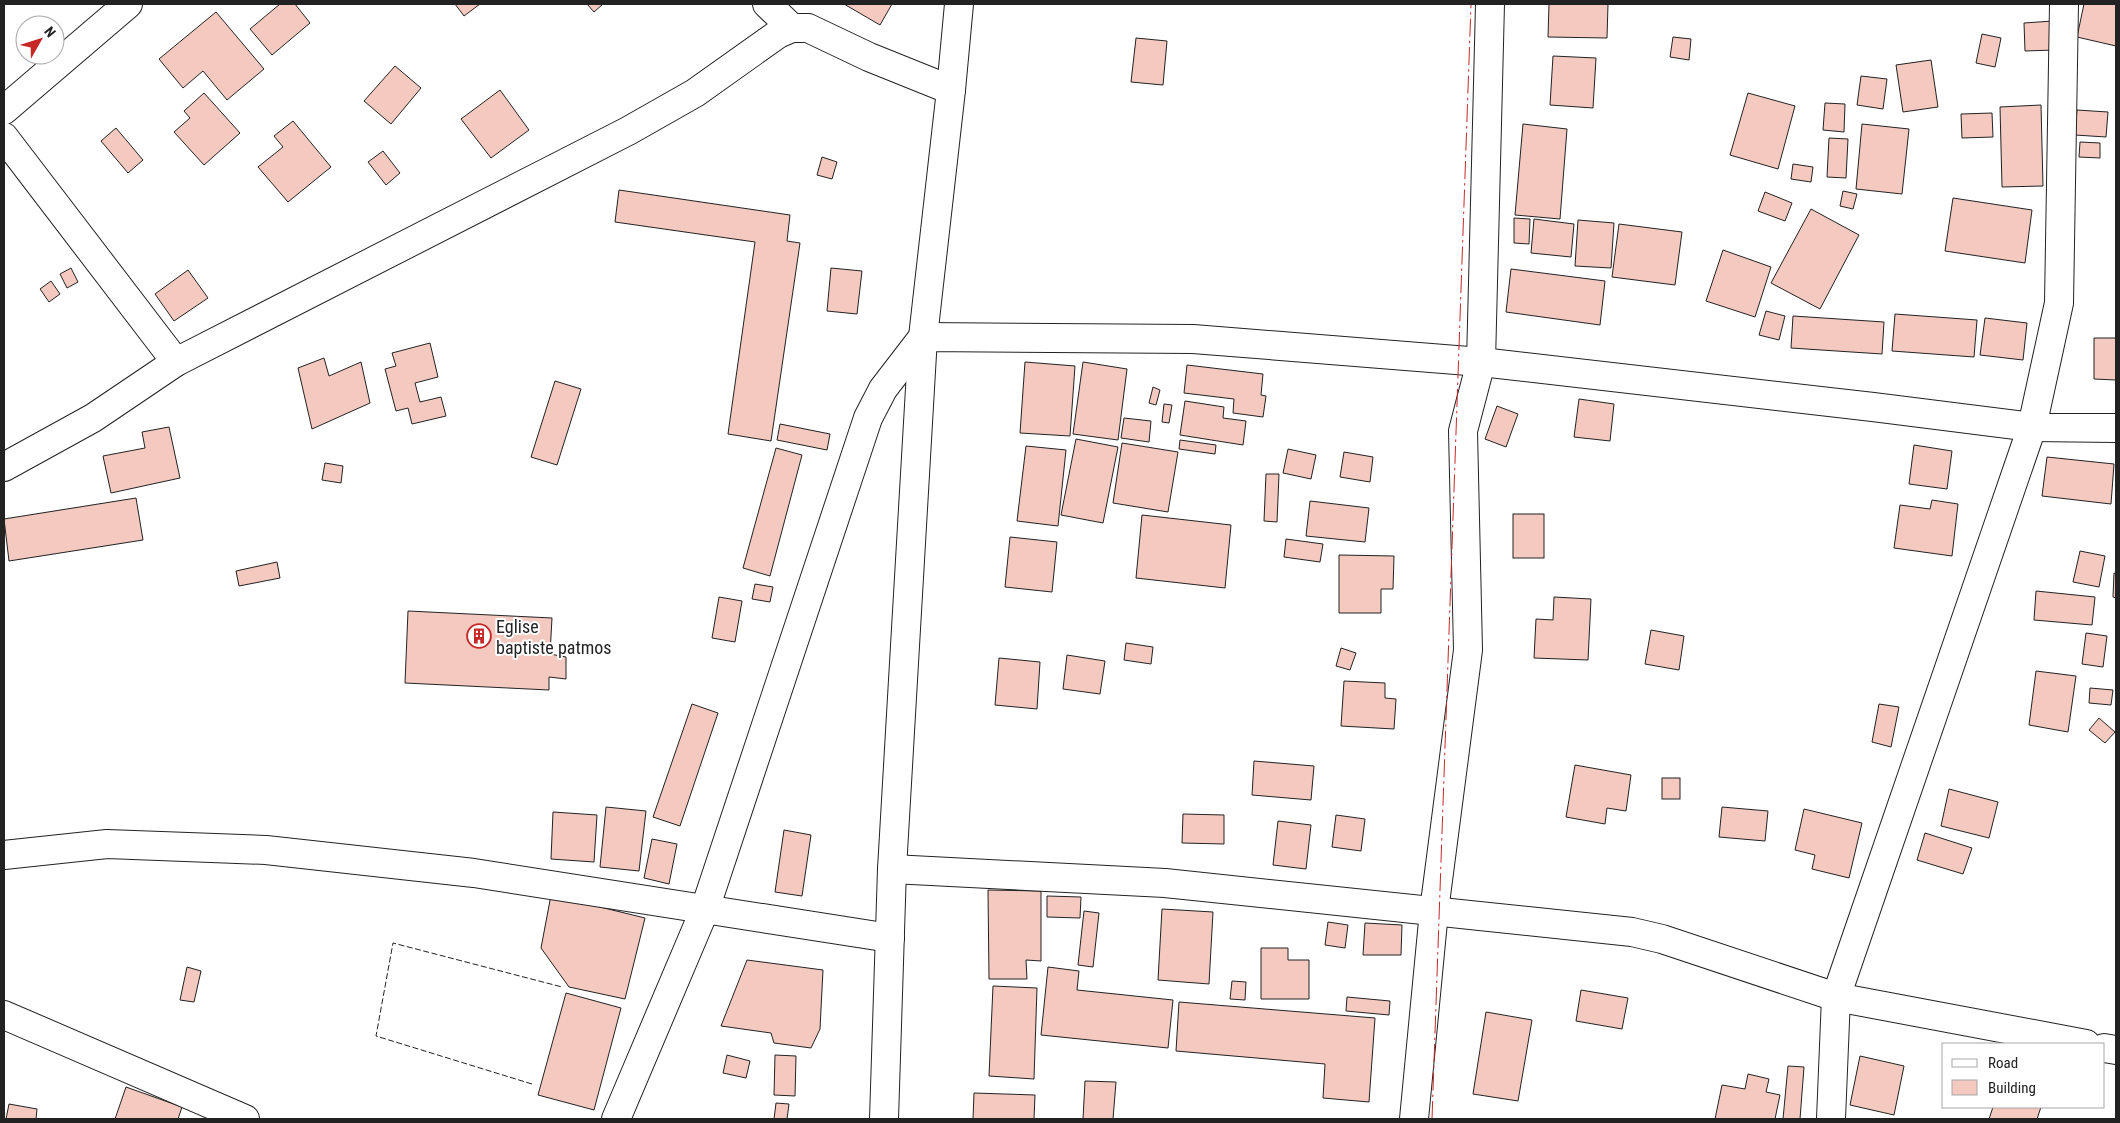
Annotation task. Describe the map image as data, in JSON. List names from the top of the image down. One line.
{"places":{"building":["Eglise baptiste patmos"]},"legend":["Road","Building"],"north":"top right"}
